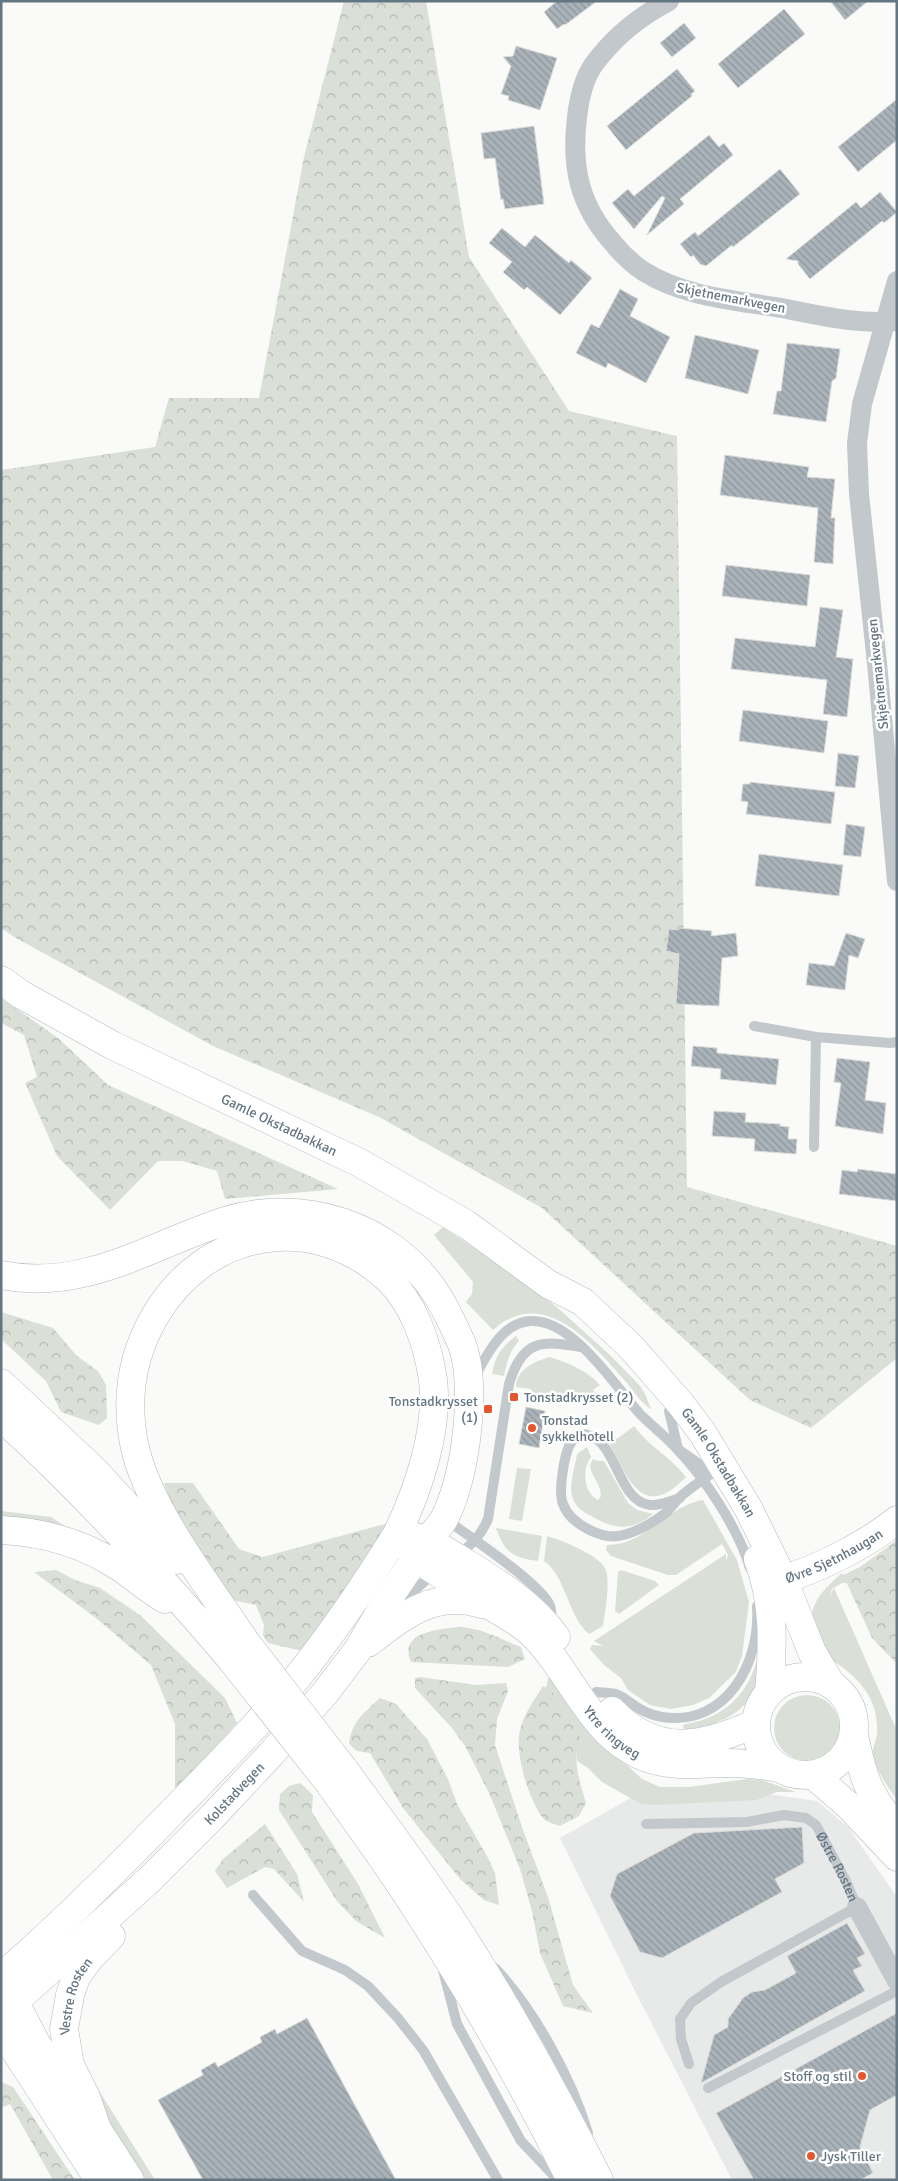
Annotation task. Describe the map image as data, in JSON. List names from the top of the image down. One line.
{"streets":{"main road":["Gamle Okstadbakkan","Øvre Sjetnhaugan","Ytre ringveg","Kolstadvegen","Vestre Rosten"],"street":["Skjetnemarkvegen","Østre Rosten"]},"crossings":[["Gamle Okstadbakkan","Øvre Sjetnhaugan"],["Gamle Okstadbakkan","Ytre ringveg"],["Ytre ringveg","Kolstadvegen"],["Kolstadvegen","Vestre Rosten"]],"places":{"transit":["Tonstadkrysset (2)","Tonstadkrysset (1)"],"other":["Tonstad sykkelhotell","Stoff og stil","Jysk Tiller"]}}
